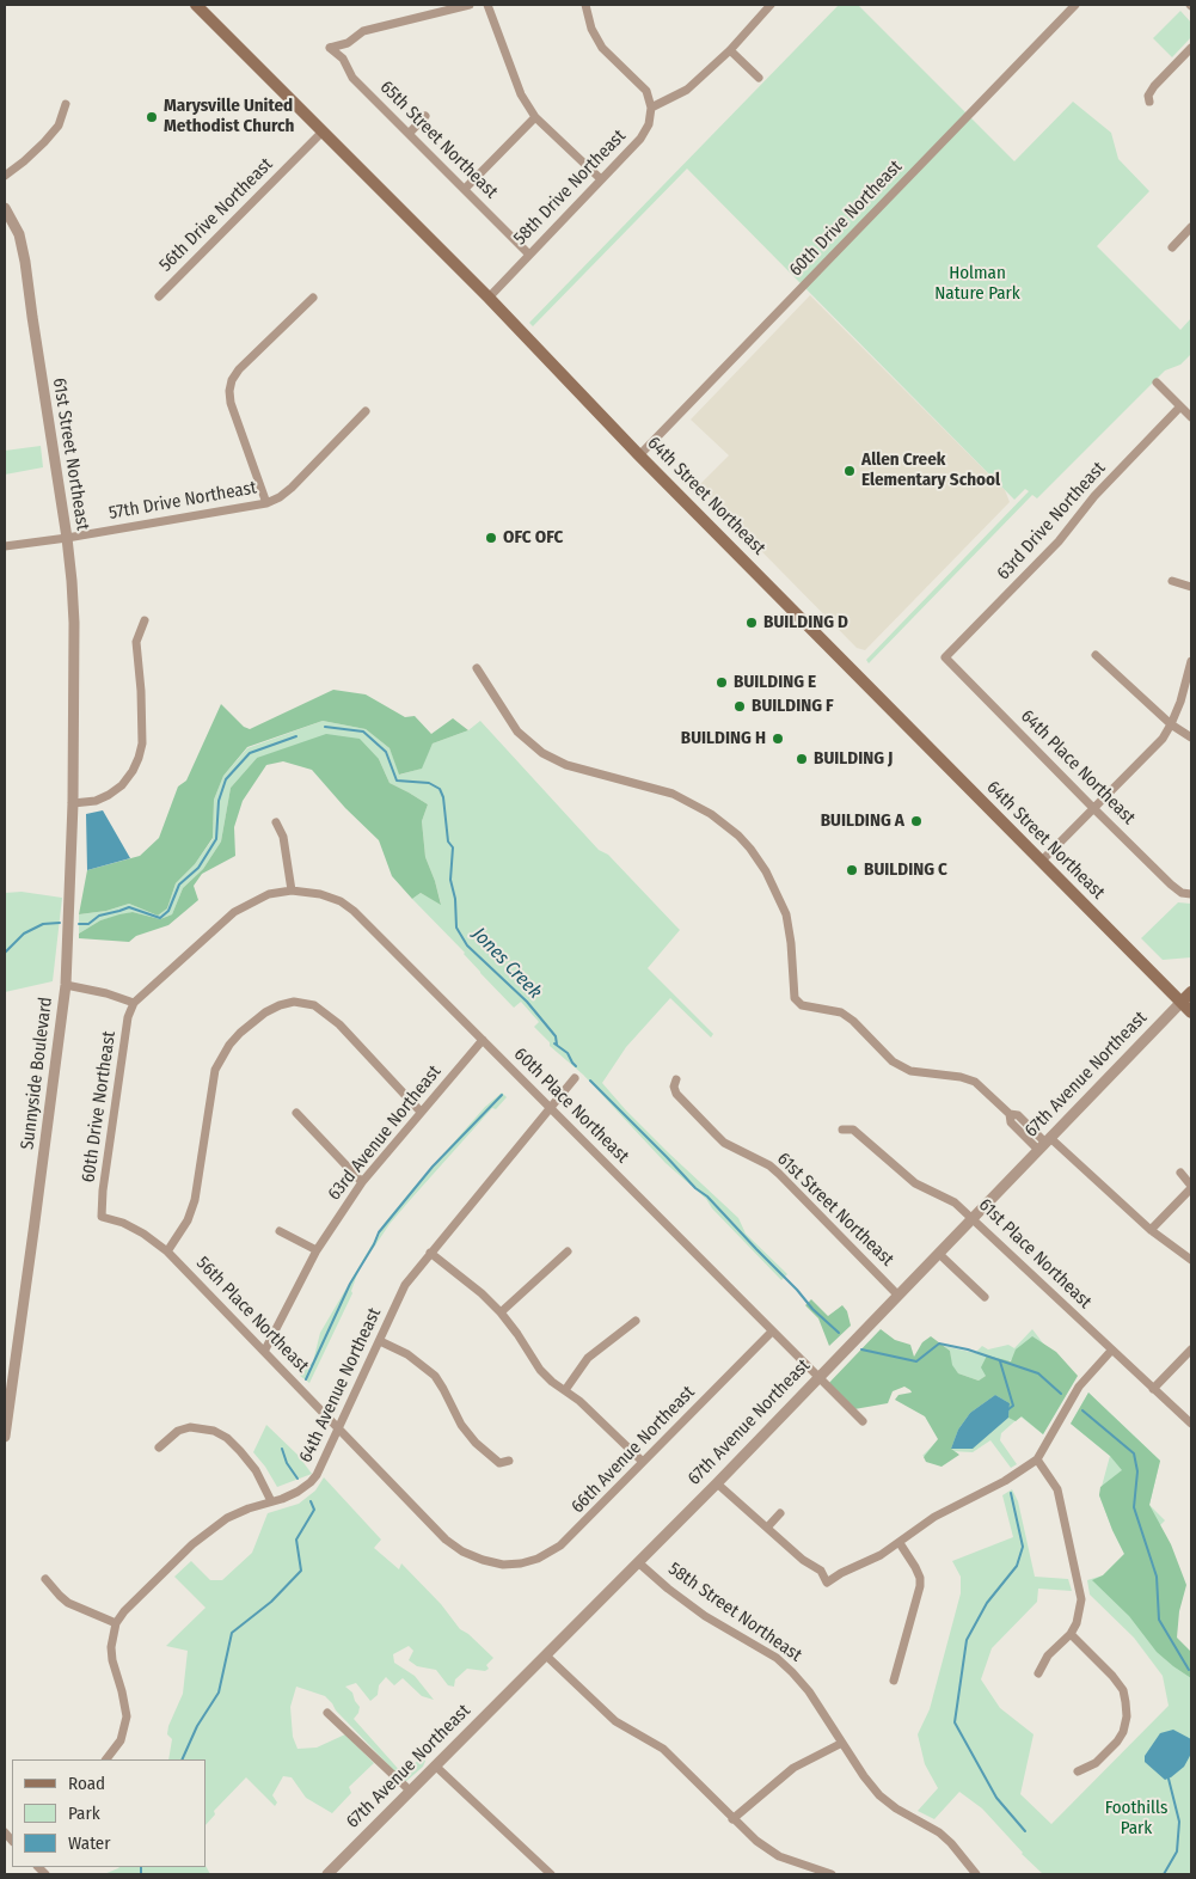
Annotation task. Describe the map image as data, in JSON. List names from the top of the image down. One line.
{"streets":{"main road":["64th Street Northeast","67th Avenue Northeast"],"street":["65th Street Northeast","58th Drive Northeast","56th Drive Northeast","60th Drive Northeast","61st Street Northeast","57th Drive Northeast","63rd Drive Northeast","64th Place Northeast","Sunnyside Boulevard","60th Place Northeast","63rd Avenue Northeast","61st Place Northeast","56th Place Northeast","64th Avenue Northeast","66th Avenue Northeast","58th Street Northeast"]},"crossings":[["65th Street Northeast","58th Drive Northeast"],["58th Drive Northeast","64th Street Northeast"],["56th Drive Northeast","64th Street Northeast"],["60th Drive Northeast","64th Street Northeast"],["60th Drive Northeast","56th Place Northeast"],["61st Street Northeast","57th Drive Northeast"],["61st Street Northeast","Sunnyside Boulevard"],["61st Street Northeast","67th Avenue Northeast"],["64th Street Northeast","67th Avenue Northeast"],["63rd Drive Northeast","64th Place Northeast"],["67th Avenue Northeast","60th Place Northeast"],["67th Avenue Northeast","61st Place Northeast"],["67th Avenue Northeast","58th Street Northeast"],["60th Place Northeast","63rd Avenue Northeast"],["60th Place Northeast","64th Avenue Northeast"],["60th Place Northeast","66th Avenue Northeast"],["63rd Avenue Northeast","56th Place Northeast"],["56th Place Northeast","64th Avenue Northeast"],["56th Place Northeast","66th Avenue Northeast"]],"water":["Jones Creek"],"parks":["Holman Nature Park","Foothills Park"],"places":["Marysville United Methodist Church","Allen Creek Elementary School","OFC OFC","BUILDING D","BUILDING E","BUILDING F","BUILDING H","BUILDING J","BUILDING A","BUILDING C"],"legend":["Road","Park","Water"]}
